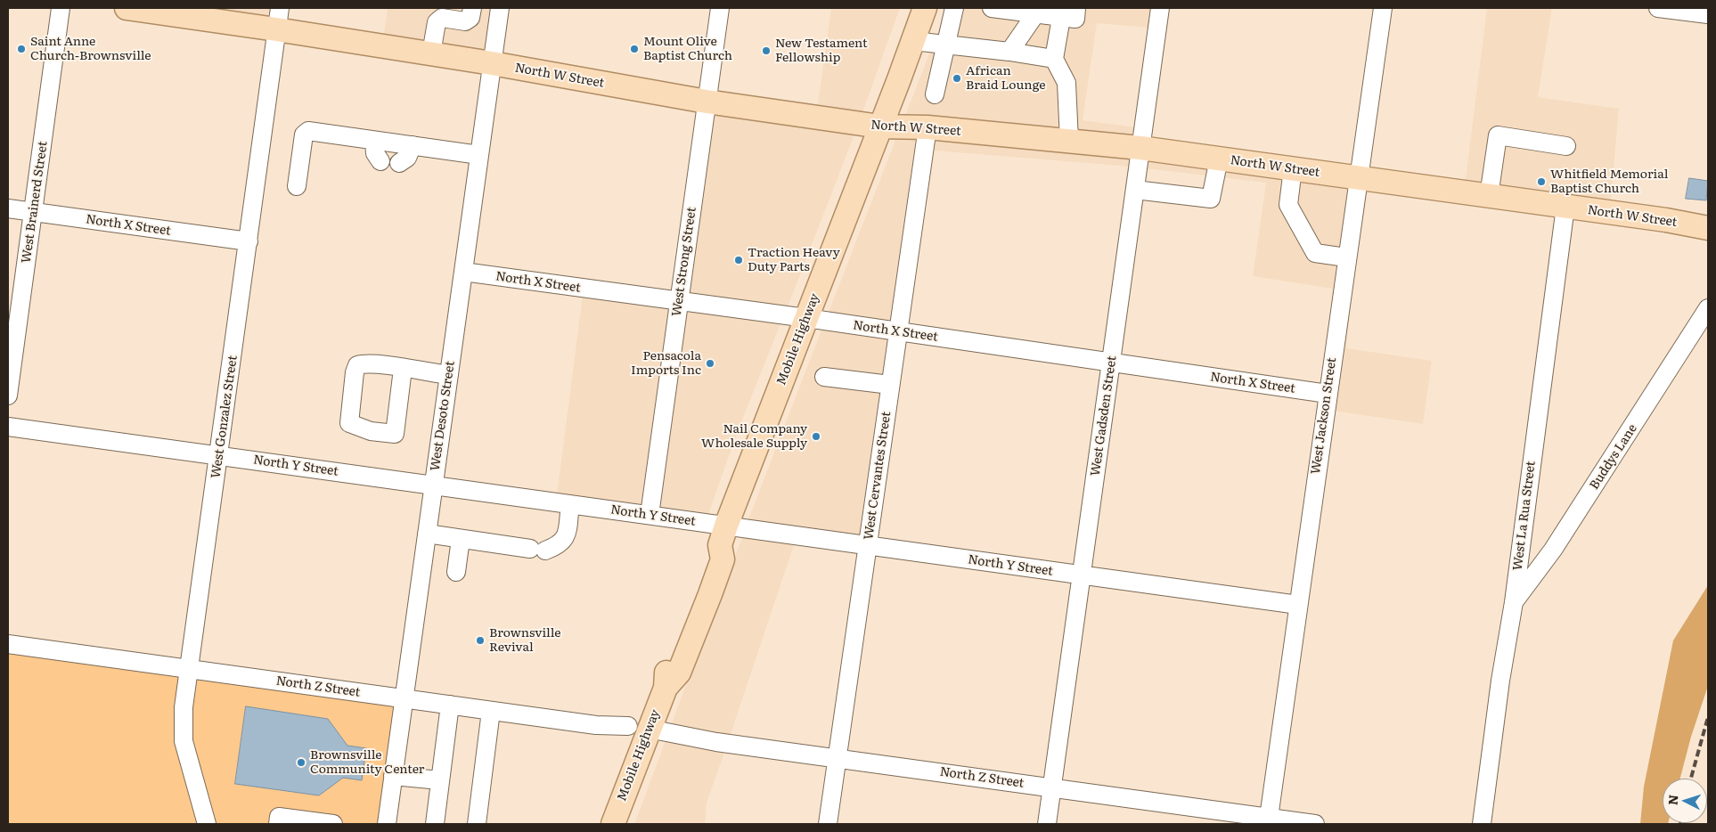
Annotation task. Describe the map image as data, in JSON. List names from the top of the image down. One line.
{"streets":{"main road":["North W Street","Mobile Highway"],"street":["West Brainerd Street","North X Street","West Strong Street","West Desoto Street","West Gadsden Street","West Jackson Street","West Gonzalez Street","Buddys Lane","North Y Street","West Cervantes Street","West La Rua Street","North Z Street"]},"crossings":[["North W Street","West Strong Street"],["North W Street","Mobile Highway"],["North W Street","West Desoto Street"],["North W Street","West Gadsden Street"],["North W Street","West Jackson Street"],["North W Street","West Gonzalez Street"],["North W Street","West Cervantes Street"],["North W Street","West La Rua Street"],["West Brainerd Street","North X Street"],["North X Street","West Strong Street"],["North X Street","Mobile Highway"],["North X Street","West Desoto Street"],["North X Street","West Gadsden Street"],["North X Street","West Jackson Street"],["North X Street","West Gonzalez Street"],["North X Street","West Cervantes Street"],["West Strong Street","North Y Street"],["Mobile Highway","North Y Street"],["Mobile Highway","North Z Street"],["West Desoto Street","North Y Street"],["West Desoto Street","North Z Street"],["West Gadsden Street","North Y Street"],["West Gadsden Street","North Z Street"],["West Jackson Street","North Y Street"],["West Jackson Street","North Z Street"],["West Gonzalez Street","North Y Street"],["West Gonzalez Street","North Z Street"],["Buddys Lane","West La Rua Street"],["North Y Street","West Cervantes Street"],["West Cervantes Street","North Z Street"]],"places":["Saint Anne Church-Brownsville","Mount Olive Baptist Church","New Testament Fellowship","African Braid Lounge","Whitfield Memorial Baptist Church","Traction Heavy Duty Parts","Pensacola Imports Inc","Nail Company Wholesale Supply","Brownsville Revival","Brownsville Community Center"],"north":"left"}
